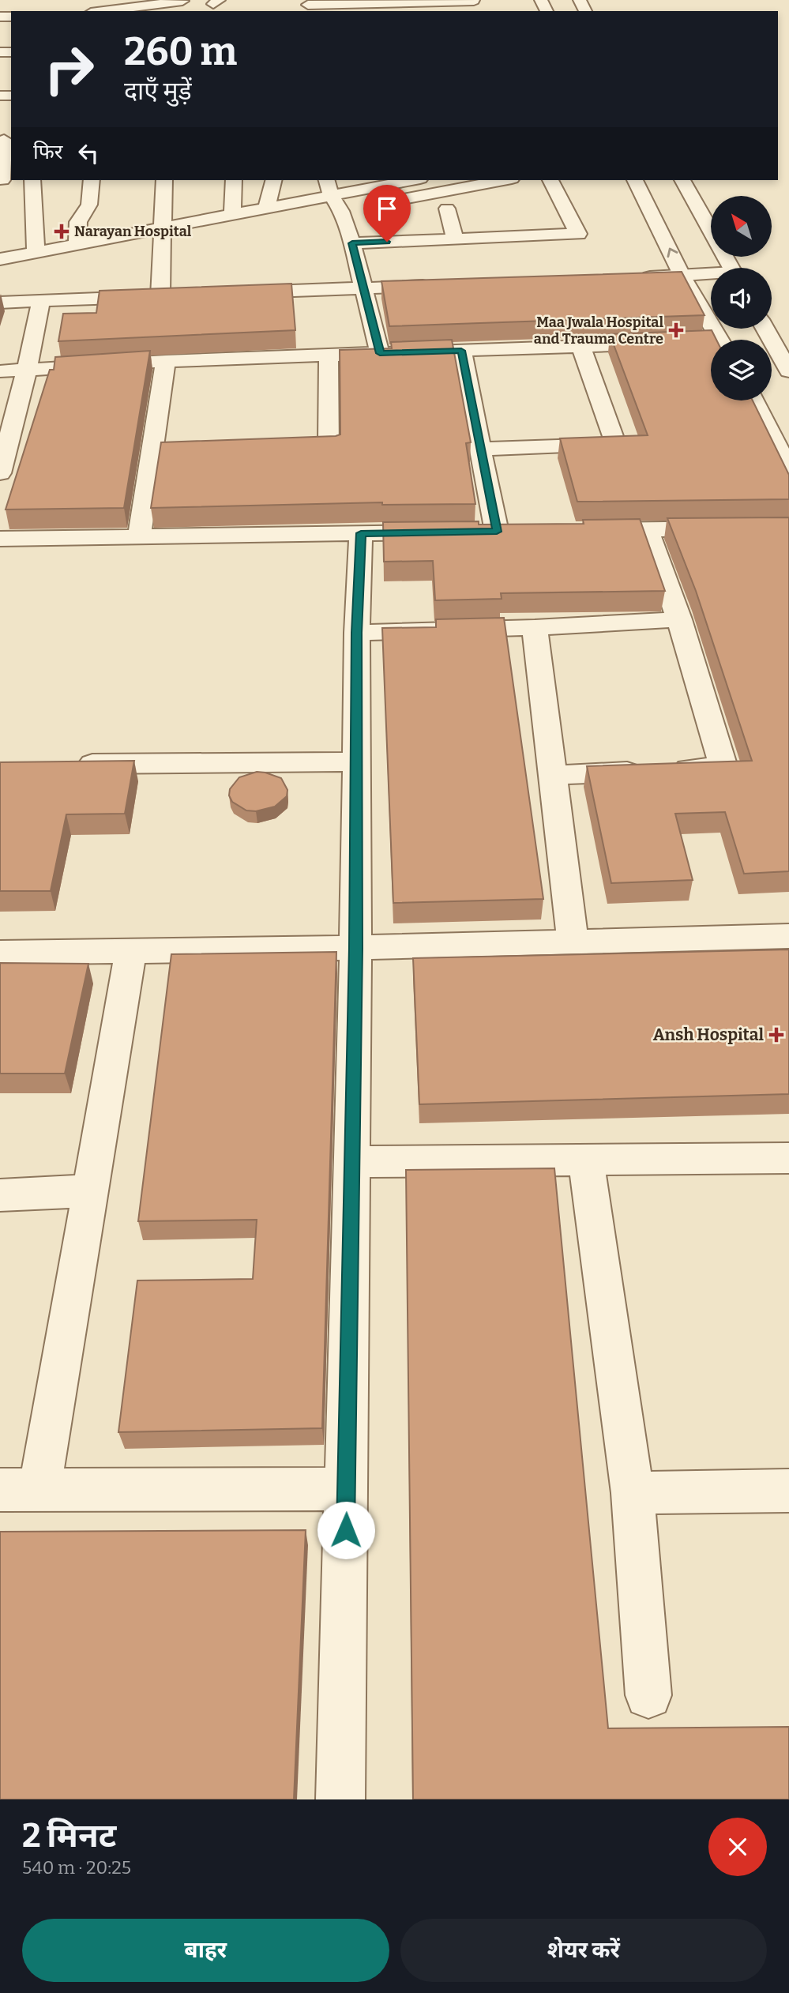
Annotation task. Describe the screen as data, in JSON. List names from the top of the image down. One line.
{"places":{"health":["Narayan Hospital","Maa Jwala Hospital and Trauma Centre","Ansh Hospital"]},"north":"top left","page":{"turn":["260 m","दाएँ मुड़ें"],"then":"फिर","heading":["2 मिनट","540 m · 20:25"],"buttons":["बाहर","शेयर करें"]}}
